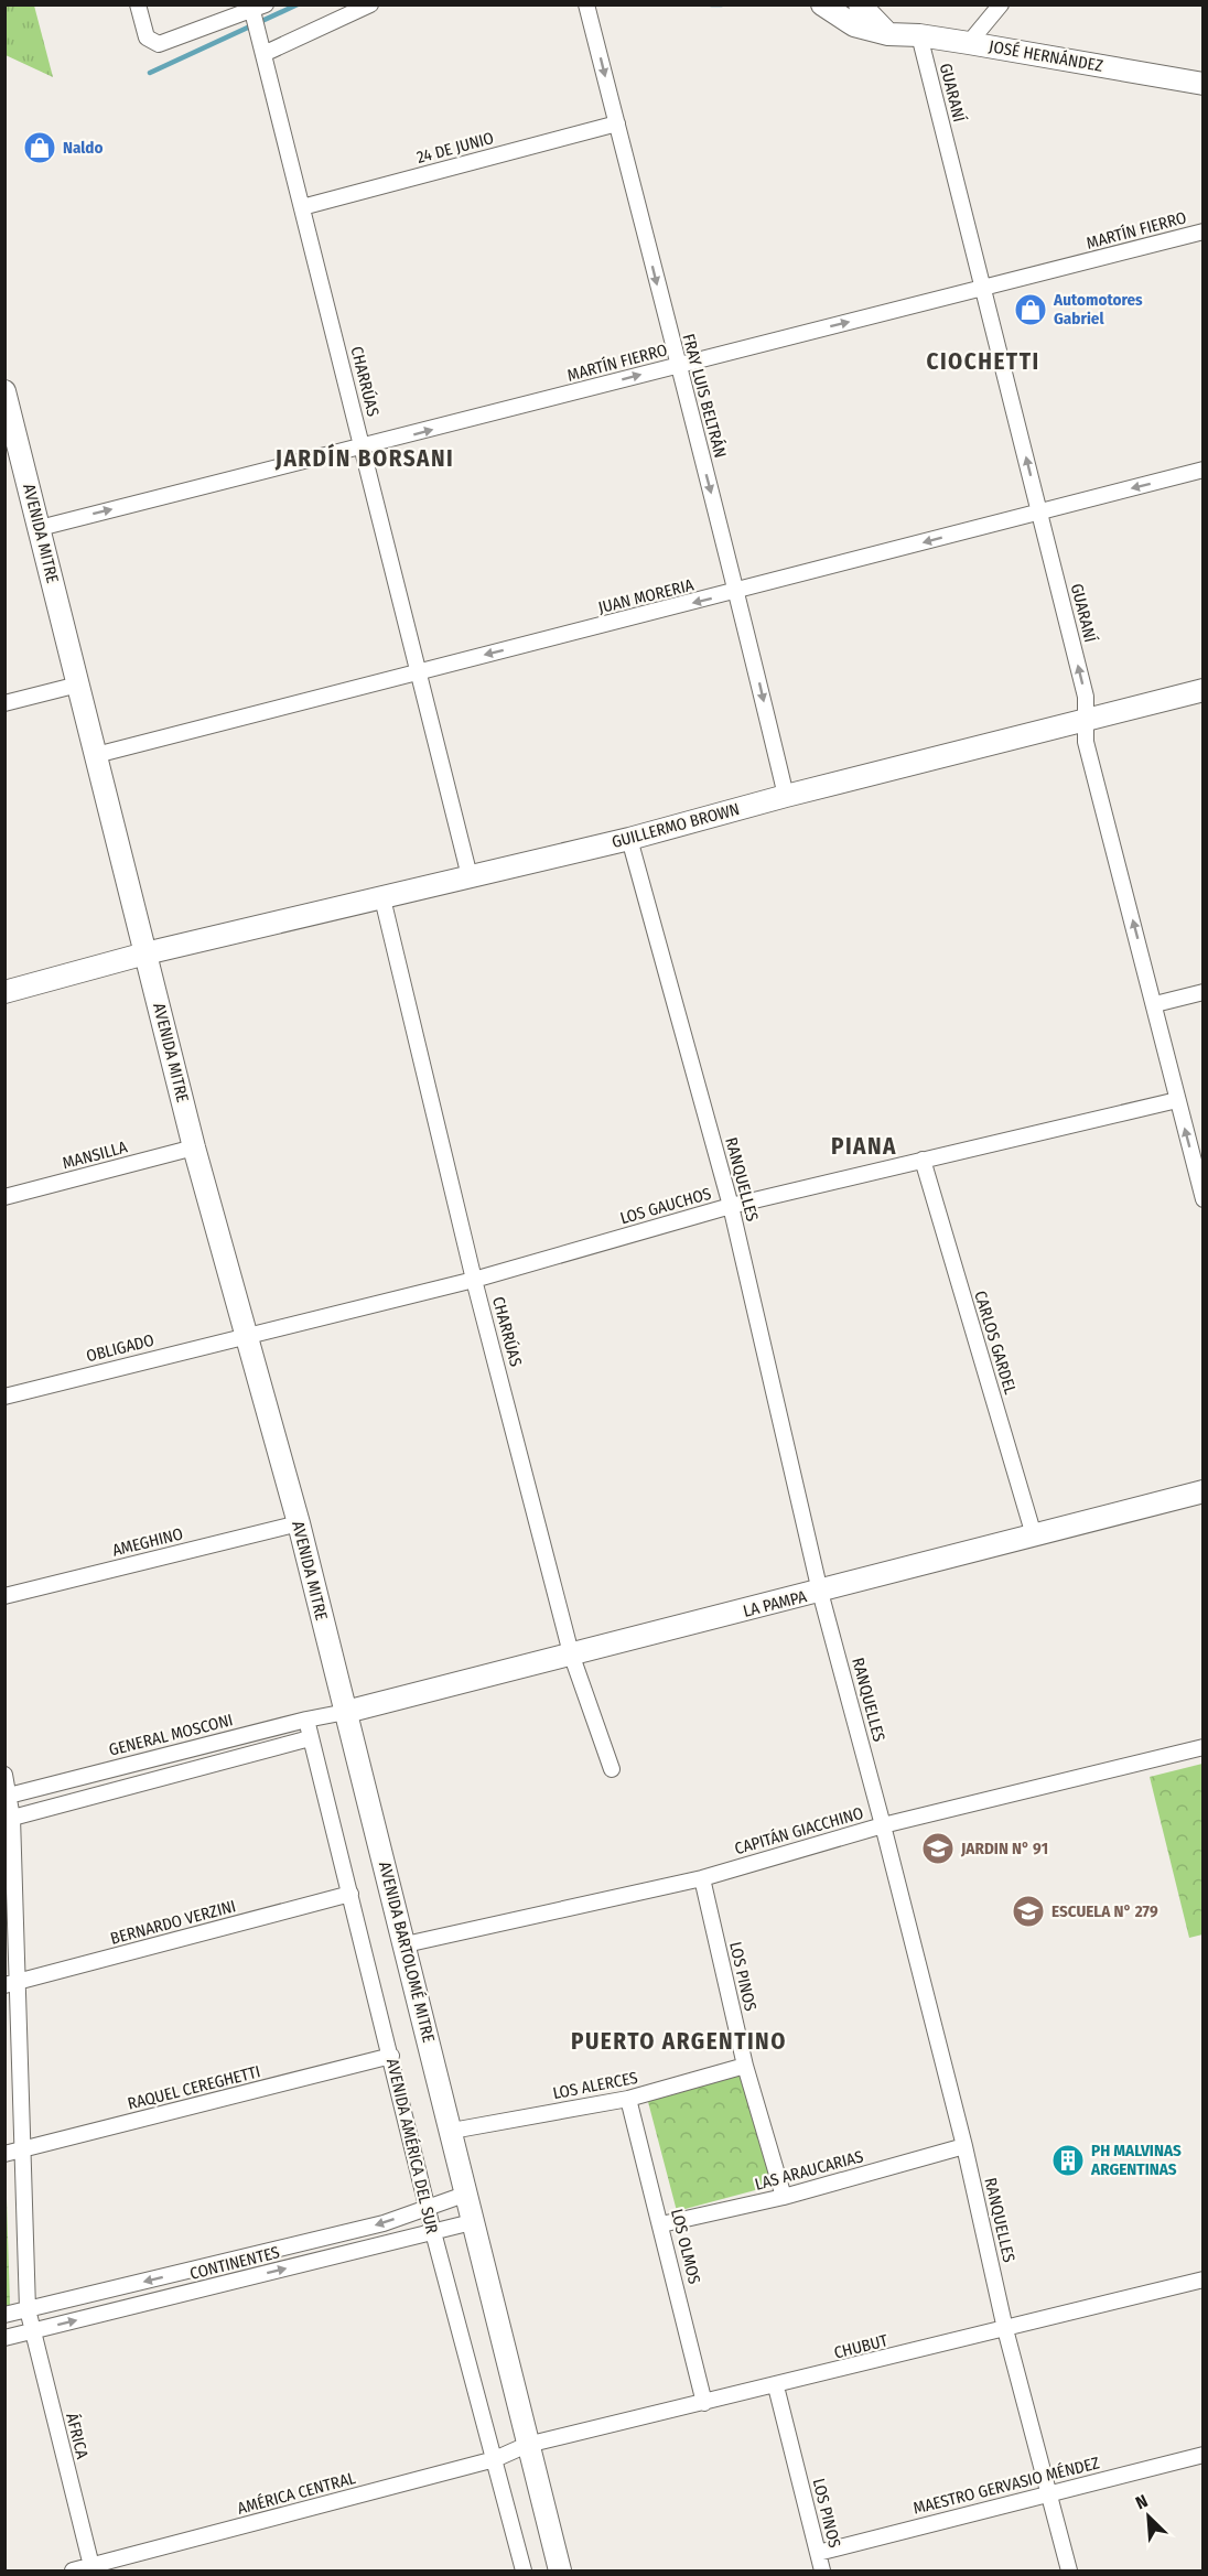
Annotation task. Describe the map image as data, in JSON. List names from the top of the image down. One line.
{"streets":{"street":["JOSÉ HERNÁNDEZ","GUARANÍ","24 DE JUNIO","MARTÍN FIERRO","CHARRÚAS","FRAY LUIS BELTRÁN","AVENIDA MITRE","JUAN MORERIA","GUILLERMO BROWN","MANSILLA","RANQUELLES","LOS GAUCHOS","CARLOS GARDEL","OBLIGADO","AMEGHINO","LA PAMPA","GENERAL MOSCONI","CAPITÁN GIACCHINO","BERNARDO VERZINI","AVENIDA BARTOLOMÉ MITRE","LOS PINOS","LOS ALERCES","RAQUEL CEREGHETTI","AVENIDA AMÉRICA DEL SUR","LAS ARAUCARIAS","LOS OLMOS","CONTINENTES","CHUBUT","ÁFRICA","MAESTRO GERVASIO MÉNDEZ","AMÉRICA CENTRAL"]},"crossings":[["JOSÉ HERNÁNDEZ","GUARANÍ"],["GUARANÍ","MARTÍN FIERRO"],["GUARANÍ","JUAN MORERIA"],["GUARANÍ","GUILLERMO BROWN"],["GUARANÍ","LOS GAUCHOS"],["24 DE JUNIO","CHARRÚAS"],["24 DE JUNIO","FRAY LUIS BELTRÁN"],["MARTÍN FIERRO","CHARRÚAS"],["MARTÍN FIERRO","FRAY LUIS BELTRÁN"],["MARTÍN FIERRO","AVENIDA MITRE"],["CHARRÚAS","JUAN MORERIA"],["CHARRÚAS","GUILLERMO BROWN"],["CHARRÚAS","LOS GAUCHOS"],["CHARRÚAS","LA PAMPA"],["FRAY LUIS BELTRÁN","JUAN MORERIA"],["FRAY LUIS BELTRÁN","GUILLERMO BROWN"],["AVENIDA MITRE","JUAN MORERIA"],["AVENIDA MITRE","GUILLERMO BROWN"],["AVENIDA MITRE","MANSILLA"],["AVENIDA MITRE","LOS GAUCHOS"],["AVENIDA MITRE","OBLIGADO"],["AVENIDA MITRE","AMEGHINO"],["AVENIDA MITRE","LA PAMPA"],["AVENIDA MITRE","GENERAL MOSCONI"],["AVENIDA MITRE","AVENIDA BARTOLOMÉ MITRE"],["GUILLERMO BROWN","RANQUELLES"],["RANQUELLES","LOS GAUCHOS"],["RANQUELLES","LA PAMPA"],["RANQUELLES","CAPITÁN GIACCHINO"],["RANQUELLES","LAS ARAUCARIAS"],["RANQUELLES","CHUBUT"],["RANQUELLES","MAESTRO GERVASIO MÉNDEZ"],["LOS GAUCHOS","CARLOS GARDEL"],["LOS GAUCHOS","OBLIGADO"],["CARLOS GARDEL","LA PAMPA"],["LA PAMPA","GENERAL MOSCONI"],["LA PAMPA","AVENIDA BARTOLOMÉ MITRE"],["GENERAL MOSCONI","AVENIDA BARTOLOMÉ MITRE"],["GENERAL MOSCONI","AVENIDA AMÉRICA DEL SUR"],["GENERAL MOSCONI","ÁFRICA"],["CAPITÁN GIACCHINO","AVENIDA BARTOLOMÉ MITRE"],["CAPITÁN GIACCHINO","LOS PINOS"],["BERNARDO VERZINI","AVENIDA AMÉRICA DEL SUR"],["BERNARDO VERZINI","ÁFRICA"],["AVENIDA BARTOLOMÉ MITRE","LOS ALERCES"],["AVENIDA BARTOLOMÉ MITRE","CONTINENTES"],["LOS PINOS","LOS ALERCES"],["LOS PINOS","LAS ARAUCARIAS"],["LOS PINOS","CHUBUT"],["LOS PINOS","MAESTRO GERVASIO MÉNDEZ"],["LOS ALERCES","LOS OLMOS"],["RAQUEL CEREGHETTI","AVENIDA AMÉRICA DEL SUR"],["RAQUEL CEREGHETTI","ÁFRICA"],["AVENIDA AMÉRICA DEL SUR","CONTINENTES"],["AVENIDA AMÉRICA DEL SUR","AMÉRICA CENTRAL"],["LAS ARAUCARIAS","LOS OLMOS"],["LOS OLMOS","CHUBUT"],["CONTINENTES","ÁFRICA"],["CHUBUT","AMÉRICA CENTRAL"],["ÁFRICA","AMÉRICA CENTRAL"]],"one_way":["GUARANÍ","MARTÍN FIERRO","FRAY LUIS BELTRÁN","JUAN MORERIA"],"districts":["CIOCHETTI","JARDÍN BORSANI","PIANA","PUERTO ARGENTINO"],"places":{"shop":["Naldo","Automotores Gabriel"],"school or university":["JARDIN N° 91","ESCUELA N° 279"],"building":["PH MALVINAS ARGENTINAS"]},"north":"top left"}
